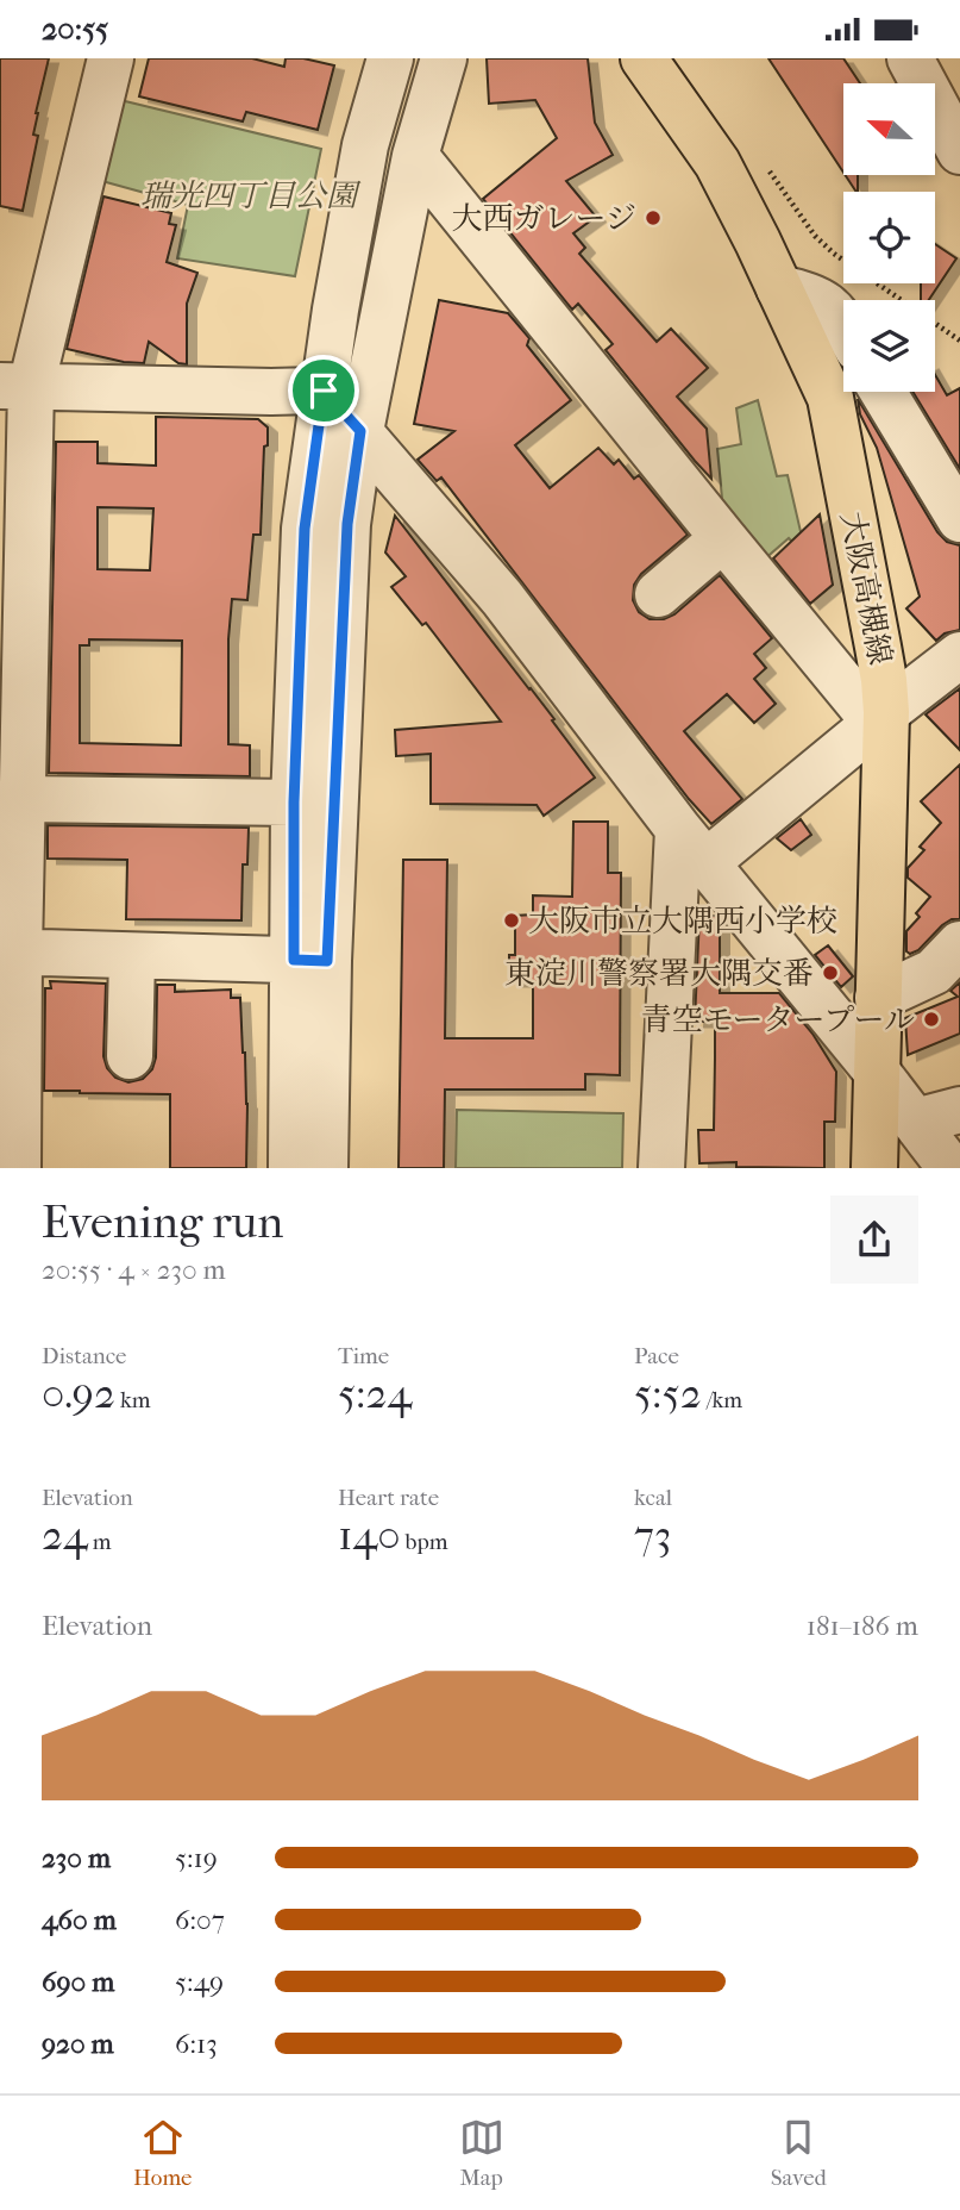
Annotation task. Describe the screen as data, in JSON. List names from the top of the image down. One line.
{"streets":{"main road":["大阪高槻線"]},"parks":["瑞光四丁目公園"],"places":["大西ガレージ","大阪市立大隅西小学校","東淀川警察署大隅交番","青空モータープール"],"north":"left","page":{"status":"20:55","heading":["Evening run","20:55 · 4 × 230 m"],"stats":[["Distance","0.92 km"],["Time","5:24"],["Pace","5:52 /km"],["Elevation","24 m"],["Heart rate","140 bpm"],["kcal","73"]],"chart":["Elevation","181–186 m"],"list":[{"name":"230 m","note":"5:19"},{"name":"460 m","note":"6:07"},{"name":"690 m","note":"5:49"},{"name":"920 m","note":"6:13"}],"tabs":["Home","Map","Saved"]}}
